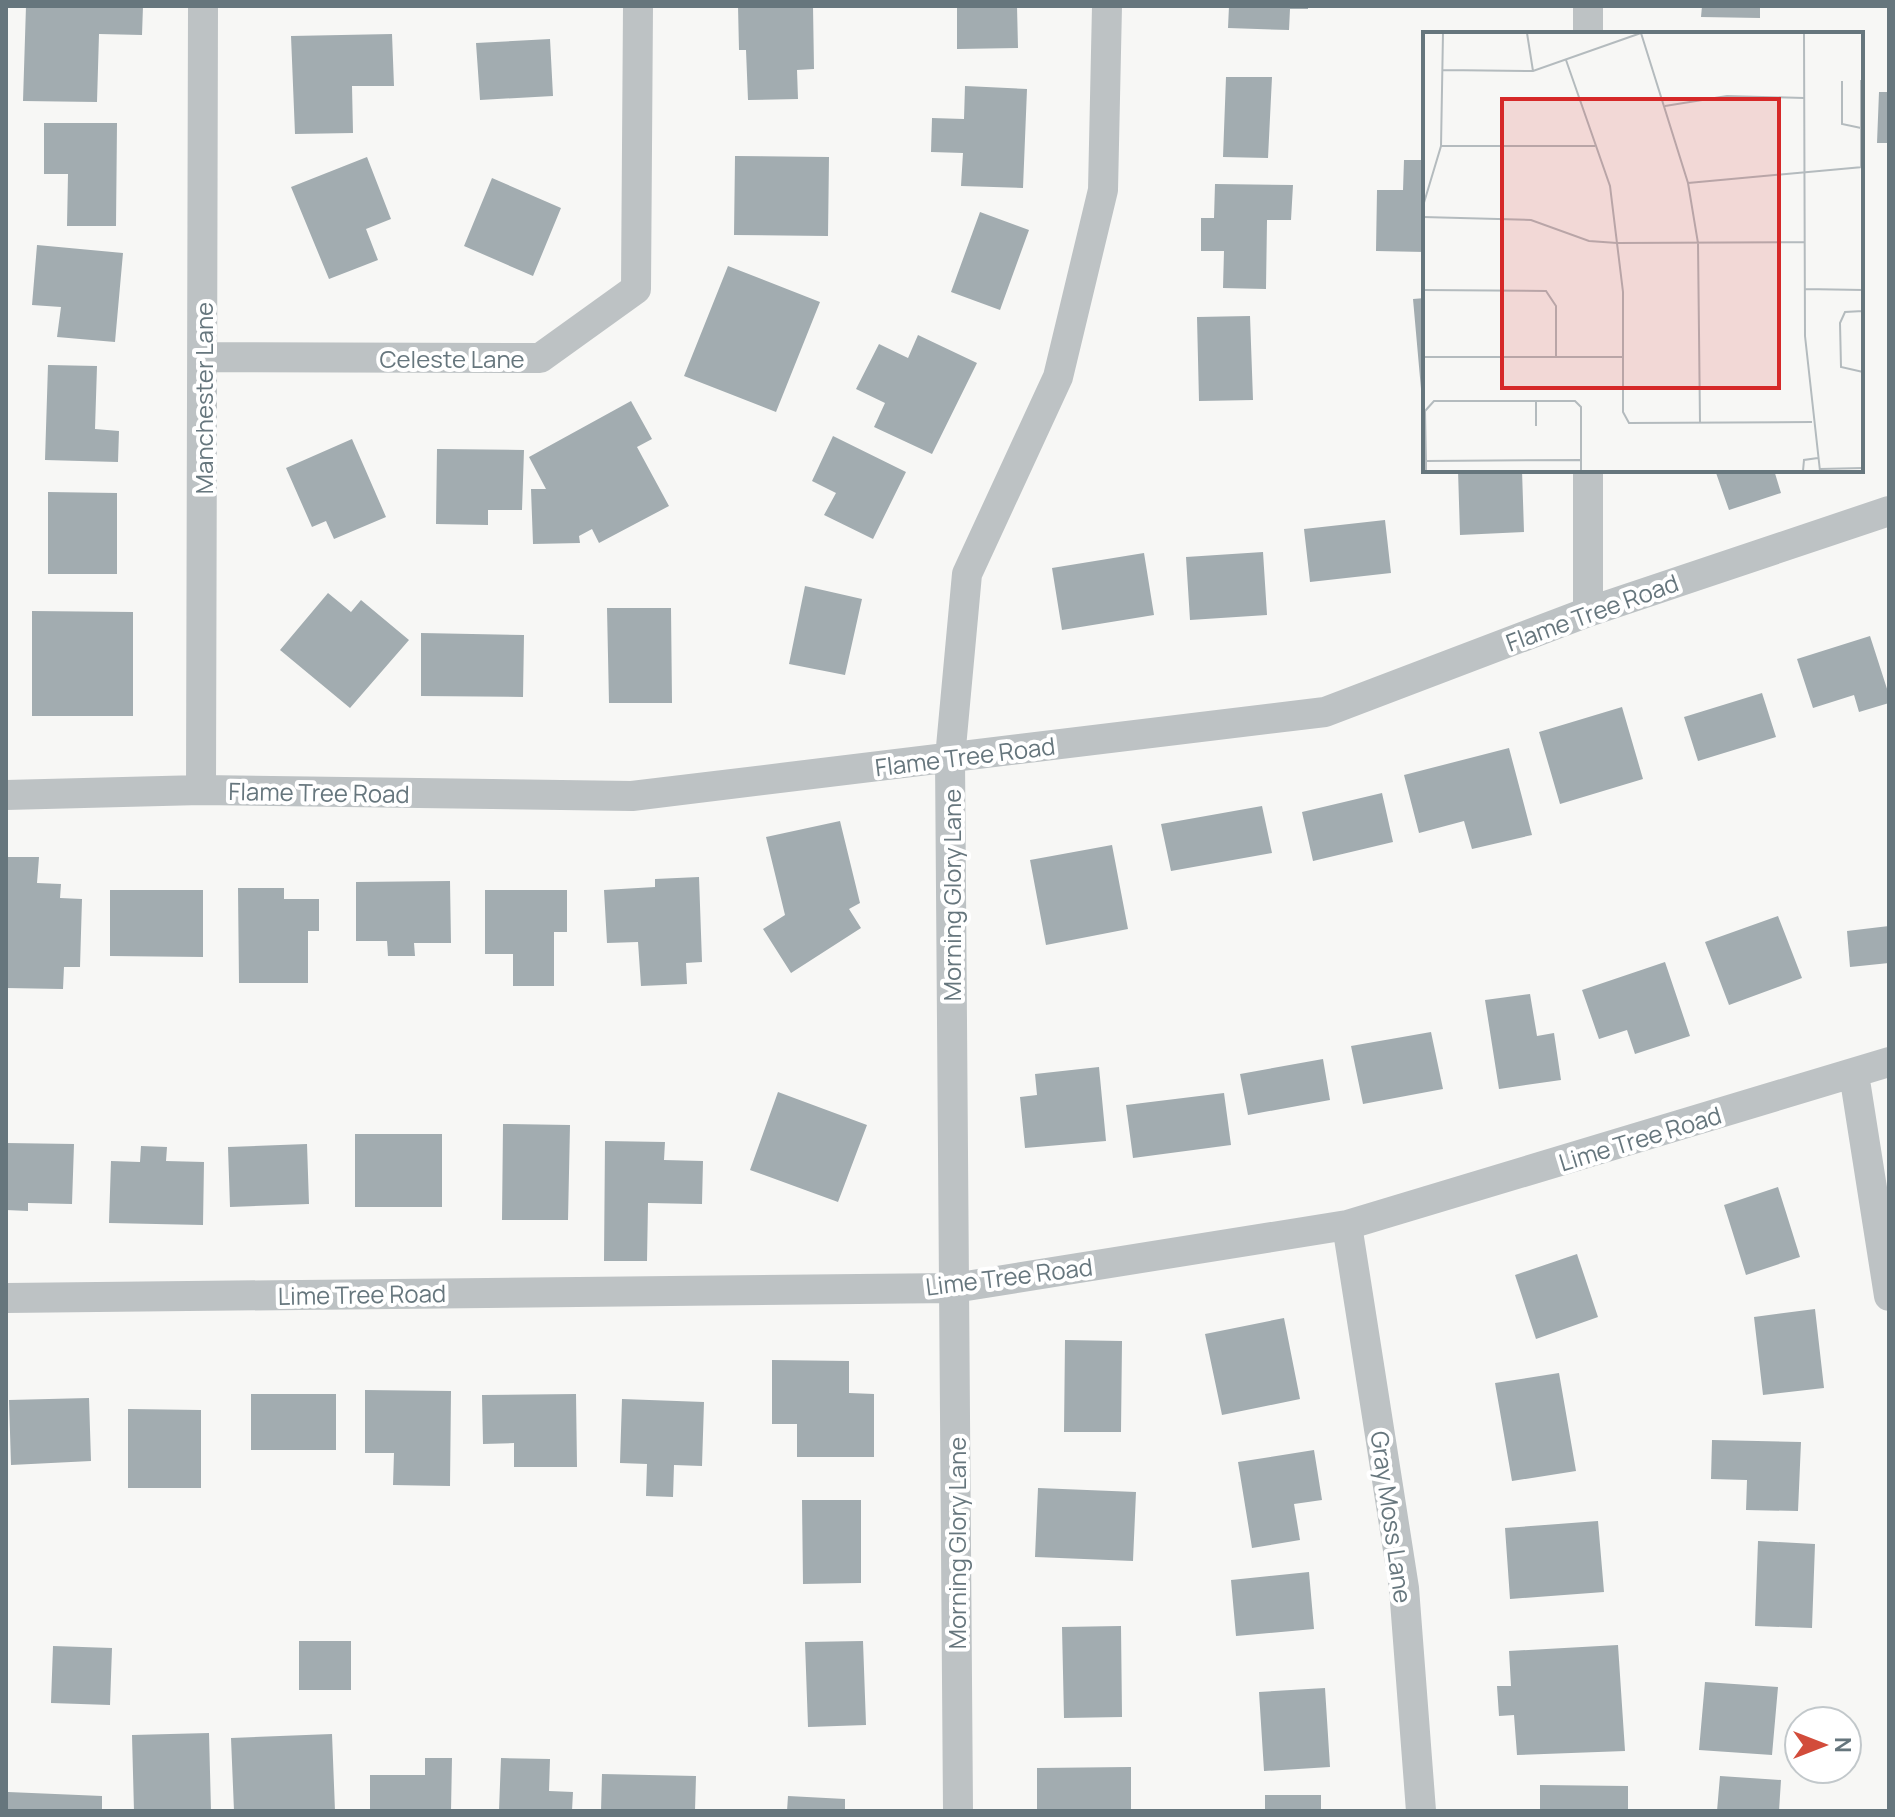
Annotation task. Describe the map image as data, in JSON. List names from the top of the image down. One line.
{"streets":{"street":["Celeste Lane","Manchester Lane","Flame Tree Road","Morning Glory Lane","Lime Tree Road","Gray Moss Lane"]},"crossings":[["Celeste Lane","Manchester Lane"],["Manchester Lane","Flame Tree Road"],["Flame Tree Road","Morning Glory Lane"],["Morning Glory Lane","Lime Tree Road"],["Lime Tree Road","Gray Moss Lane"]],"north":"right"}
